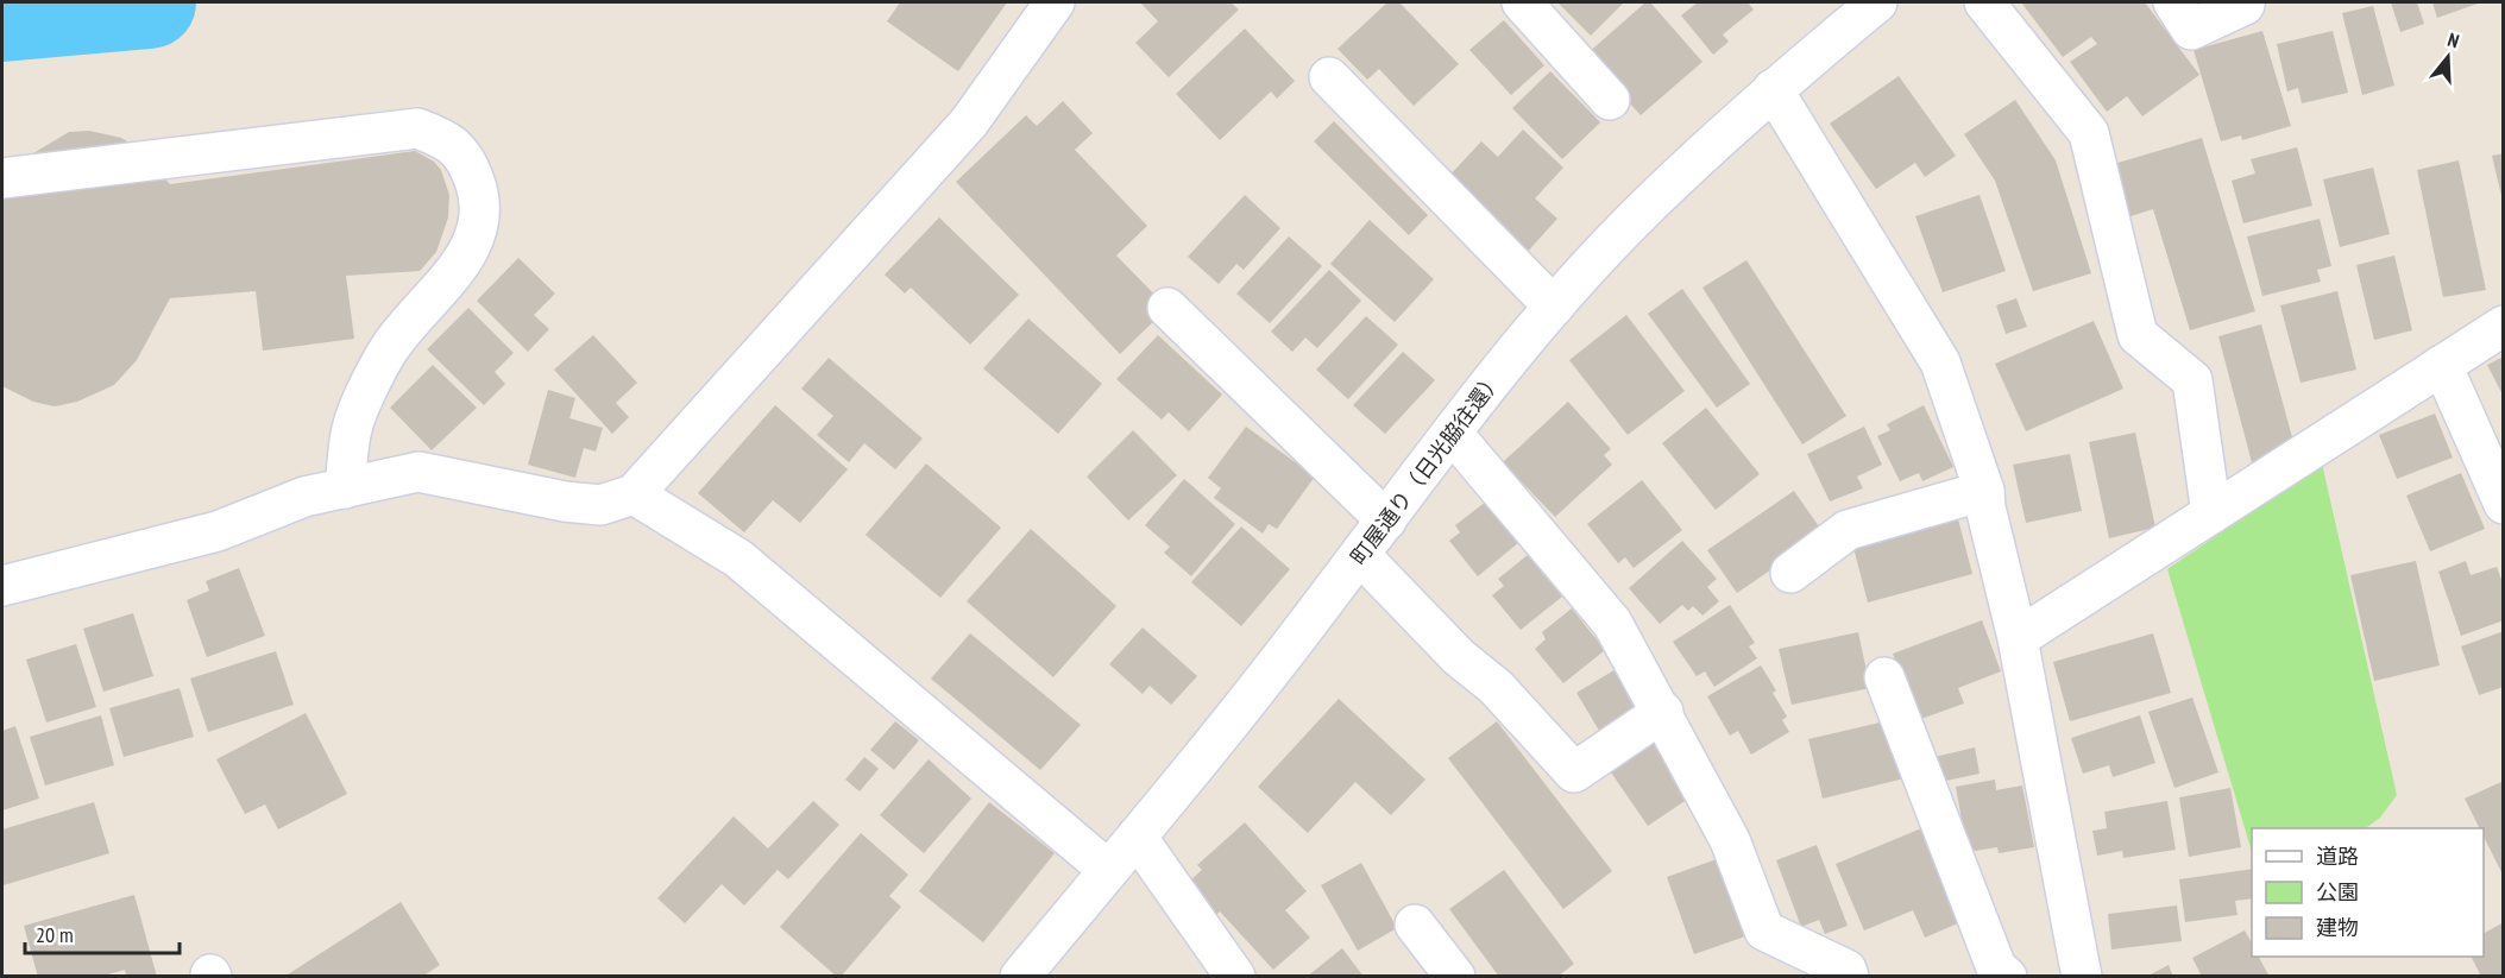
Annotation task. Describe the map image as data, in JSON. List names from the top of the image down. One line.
{"streets":{"street":["町屋通り（日光脇往還）"]},"legend":["道路","公園","建物"],"scale_bar":"20 m","north":"top"}
